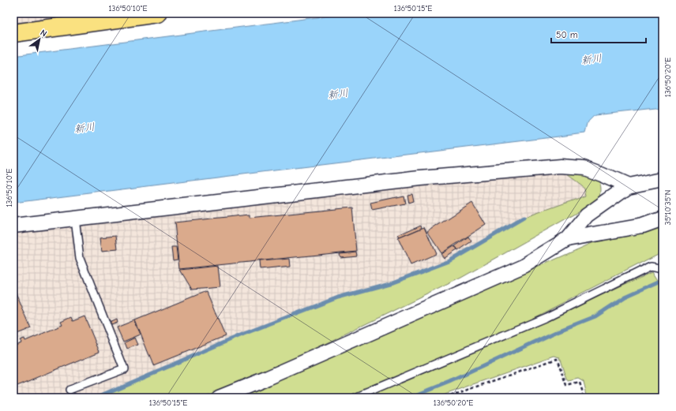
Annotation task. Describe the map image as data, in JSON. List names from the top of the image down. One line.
{"water":["新川"],"scale_bar":"50 m","north":"top right","coordinates":["136°50'10\"E","136°50'15\"E","136°50'20\"E","35°10'35\"N"]}
